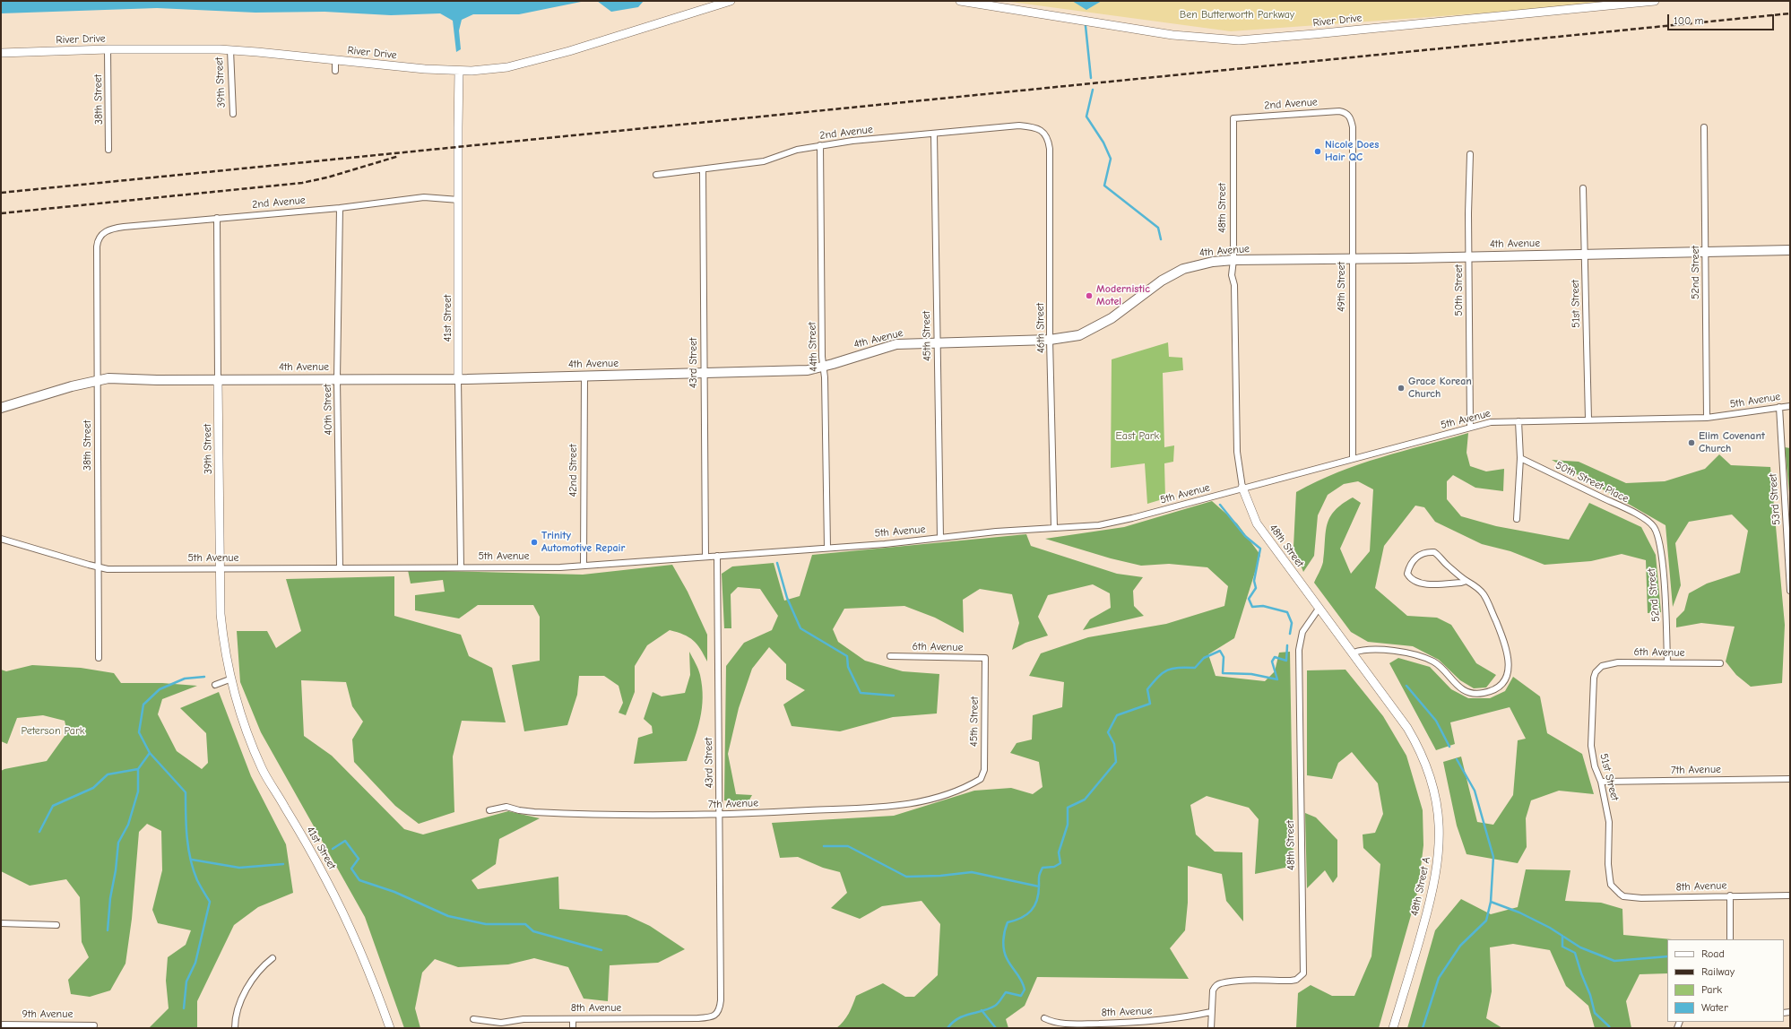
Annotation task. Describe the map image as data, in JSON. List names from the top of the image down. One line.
{"streets":{"main road":["4th Avenue"],"street":["River Drive","39th Street","38th Street","2nd Avenue","48th Street","52nd Street","49th Street","50th Street","51st Street","41st Street","46th Street","45th Street","44th Street","43rd Street","5th Avenue","40th Street","42nd Street","50th Street Place","53rd Street","6th Avenue","7th Avenue","48th Street A","8th Avenue","9th Avenue"]},"crossings":[["River Drive","39th Street"],["River Drive","38th Street"],["River Drive","41st Street"],["39th Street","2nd Avenue"],["39th Street","4th Avenue"],["39th Street","41st Street"],["39th Street","5th Avenue"],["38th Street","2nd Avenue"],["38th Street","4th Avenue"],["38th Street","5th Avenue"],["2nd Avenue","48th Street"],["2nd Avenue","49th Street"],["2nd Avenue","41st Street"],["2nd Avenue","46th Street"],["2nd Avenue","45th Street"],["2nd Avenue","44th Street"],["2nd Avenue","43rd Street"],["2nd Avenue","40th Street"],["48th Street","4th Avenue"],["48th Street","5th Avenue"],["48th Street","48th Street A"],["48th Street","8th Avenue"],["4th Avenue","52nd Street"],["4th Avenue","49th Street"],["4th Avenue","50th Street"],["4th Avenue","51st Street"],["4th Avenue","41st Street"],["4th Avenue","46th Street"],["4th Avenue","45th Street"],["4th Avenue","44th Street"],["4th Avenue","43rd Street"],["4th Avenue","40th Street"],["4th Avenue","42nd Street"],["52nd Street","5th Avenue"],["52nd Street","50th Street Place"],["52nd Street","6th Avenue"],["49th Street","5th Avenue"],["50th Street","5th Avenue"],["51st Street","5th Avenue"],["51st Street","6th Avenue"],["51st Street","7th Avenue"],["51st Street","8th Avenue"],["41st Street","5th Avenue"],["46th Street","5th Avenue"],["45th Street","5th Avenue"],["45th Street","6th Avenue"],["45th Street","7th Avenue"],["44th Street","5th Avenue"],["43rd Street","5th Avenue"],["43rd Street","7th Avenue"],["43rd Street","8th Avenue"],["5th Avenue","40th Street"],["5th Avenue","42nd Street"],["5th Avenue","53rd Street"]],"parks":["Ben Butterworth Parkway","East Park","Peterson Park"],"places":["Nicole Does Hair QC","Modernistic Motel","Grace Korean Church","Elim Covenant Church","Trinity Automotive Repair"],"legend":["Road","Railway","Park","Water"],"scale_bar":"100 m"}
